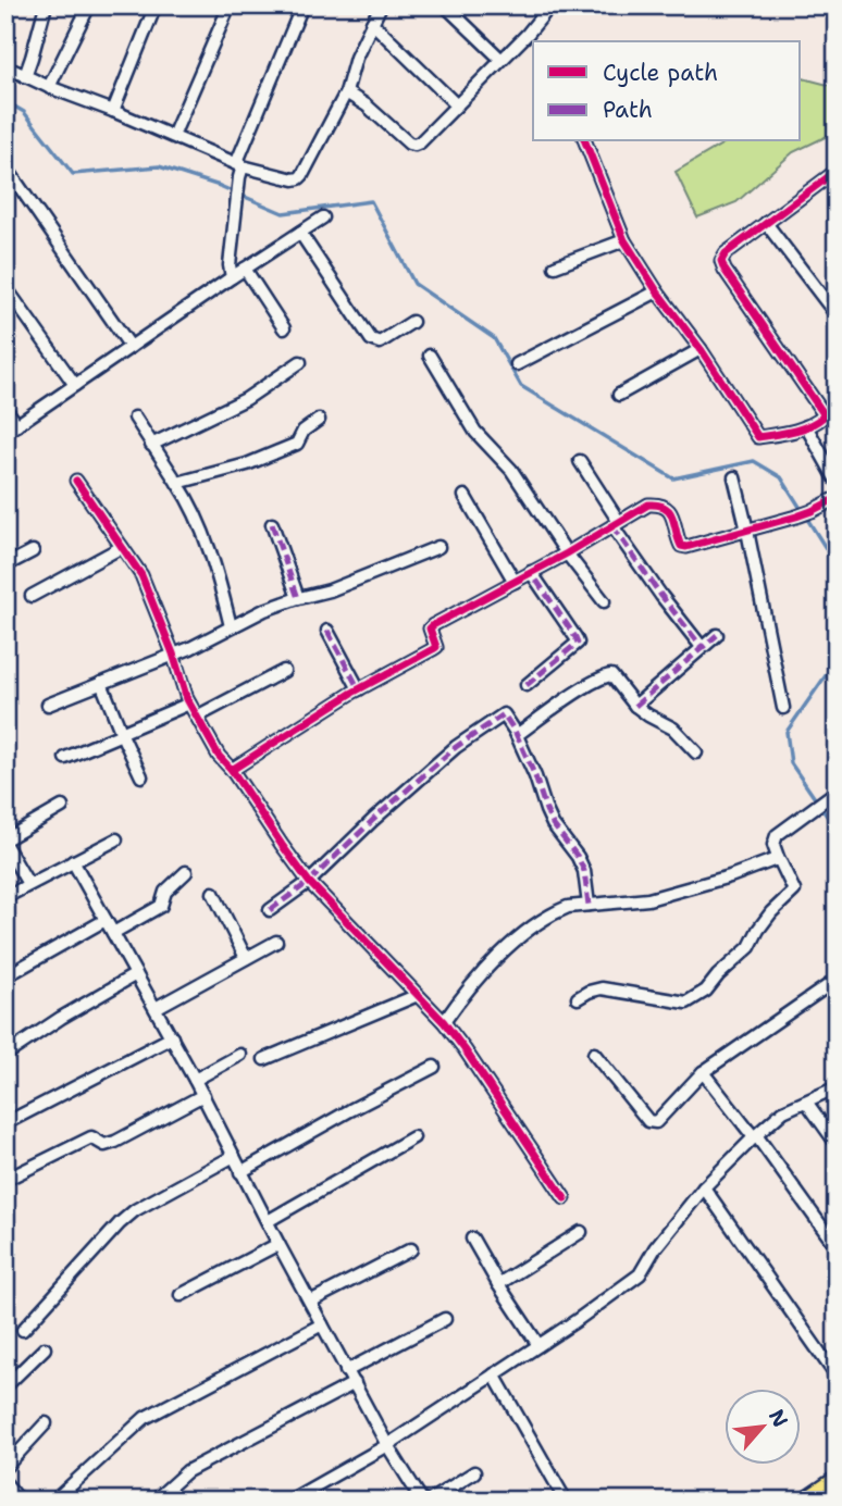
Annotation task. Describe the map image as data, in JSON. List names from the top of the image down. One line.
{"legend":["Cycle path","Path"],"north":"top right"}
